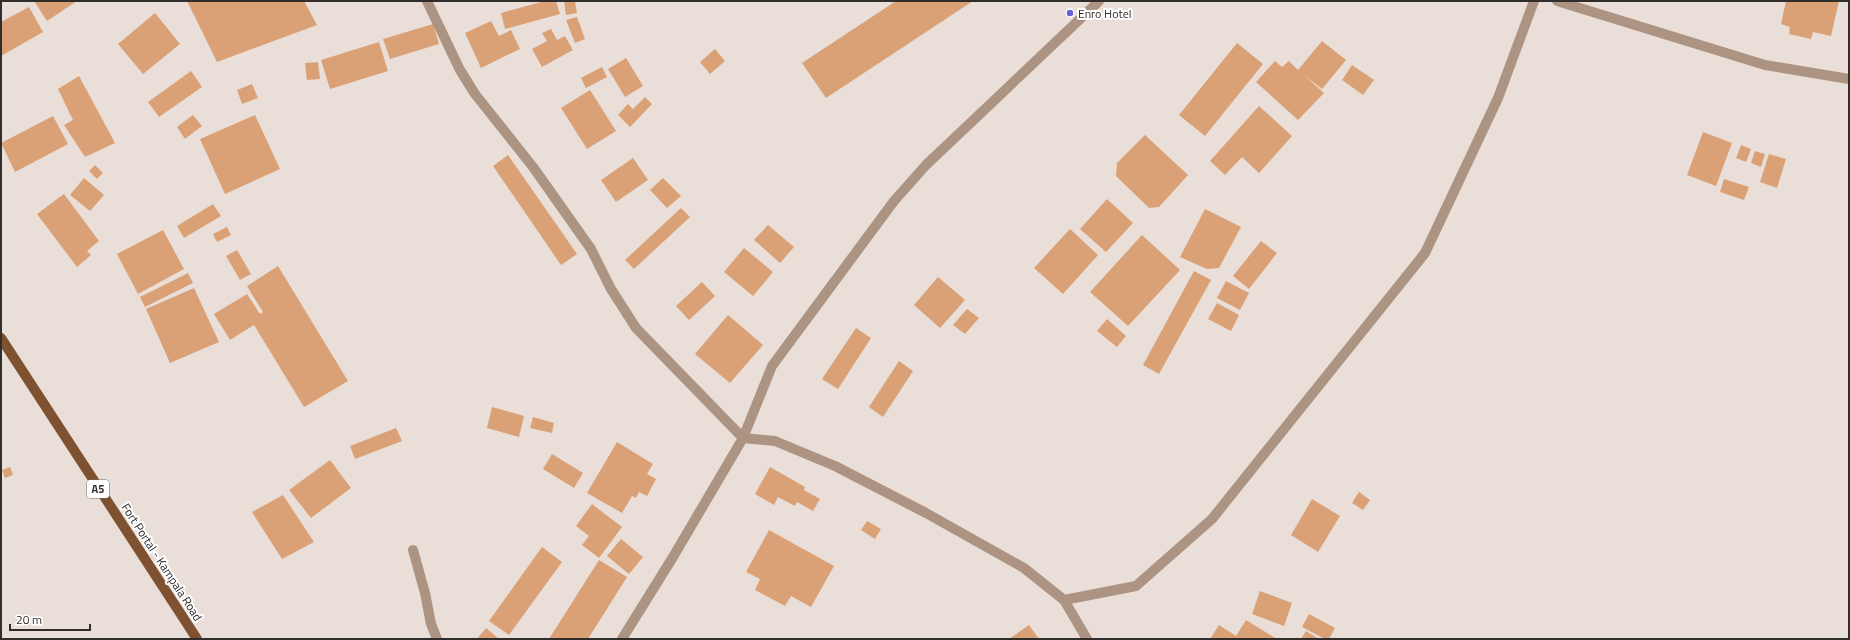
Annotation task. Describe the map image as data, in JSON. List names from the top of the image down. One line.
{"streets":{"main road":["A5","Fort Portal - Kampala Road"]},"places":["Enro Hotel"],"scale_bar":"20 m"}
